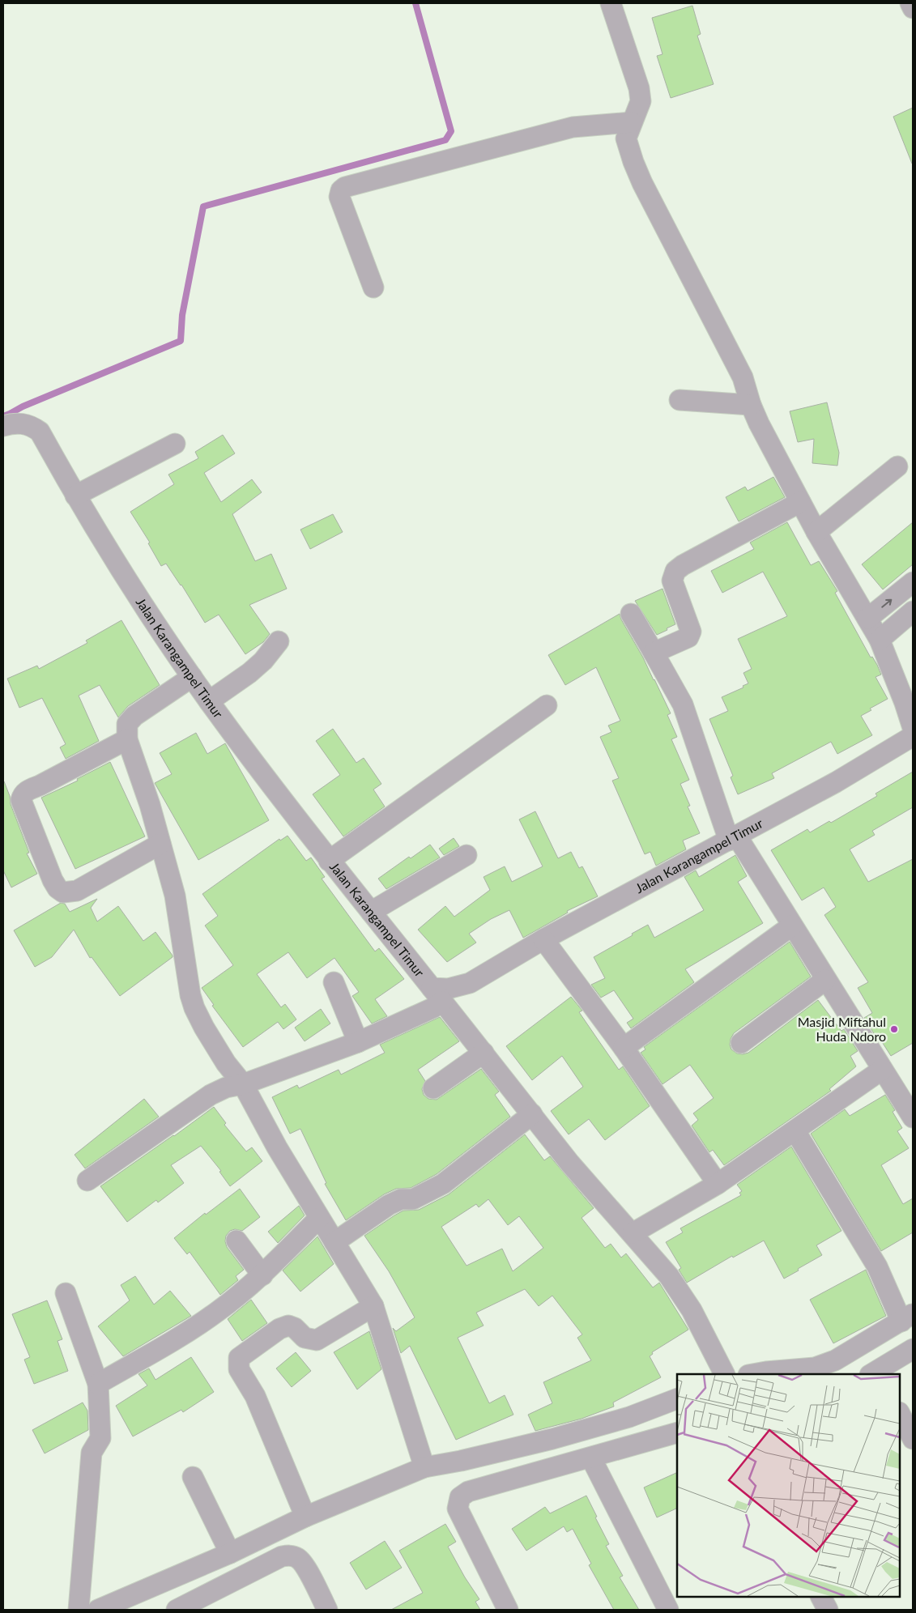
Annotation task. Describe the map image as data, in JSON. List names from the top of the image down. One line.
{"streets":{"street":["Jalan Karangampel Timur"]},"places":["Masjid Miftahul Huda Ndoro"]}
